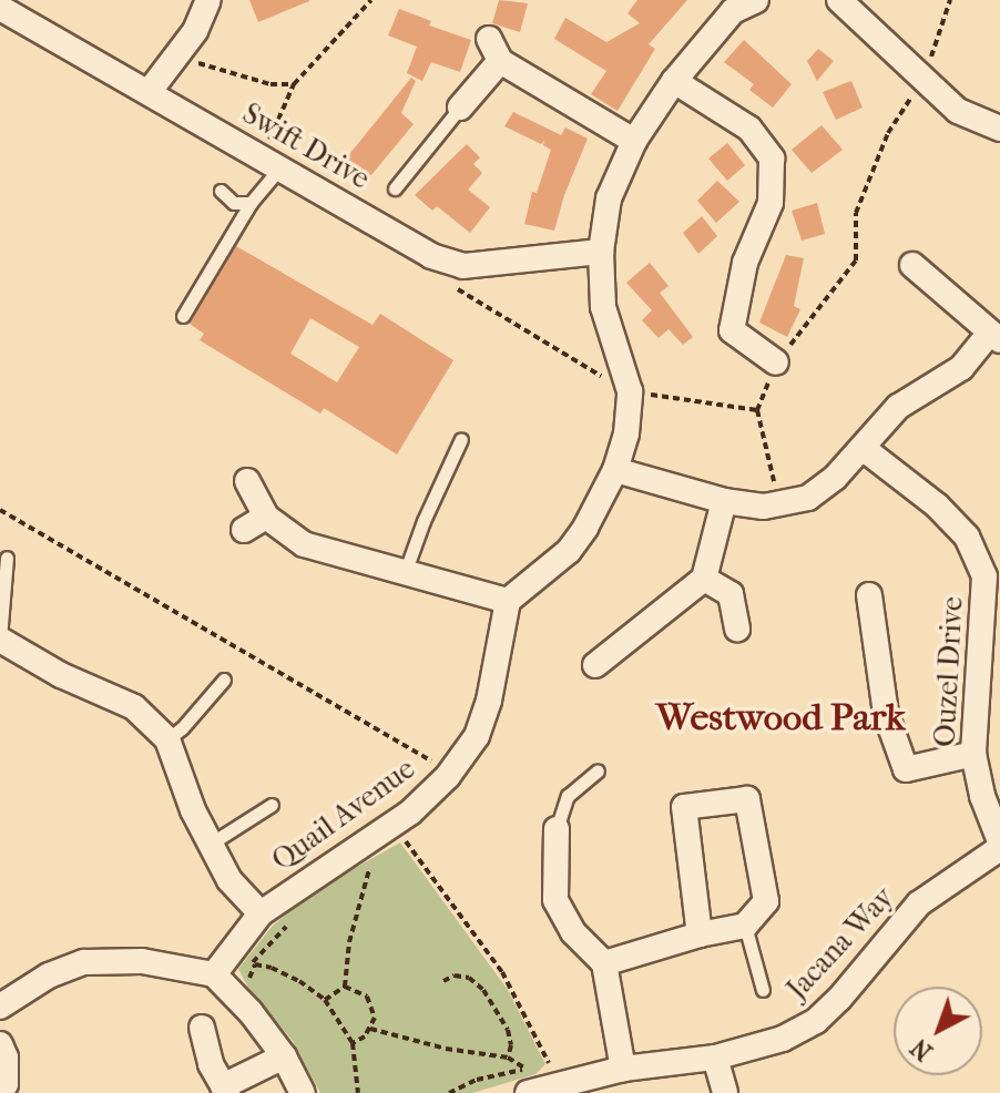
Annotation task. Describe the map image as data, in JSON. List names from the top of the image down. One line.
{"streets":{"street":["Swift Drive","Ouzel Drive","Quail Avenue","Jacana Way"]},"crossings":[["Ouzel Drive","Jacana Way"]],"districts":["Westwood Park"],"north":"bottom left"}
